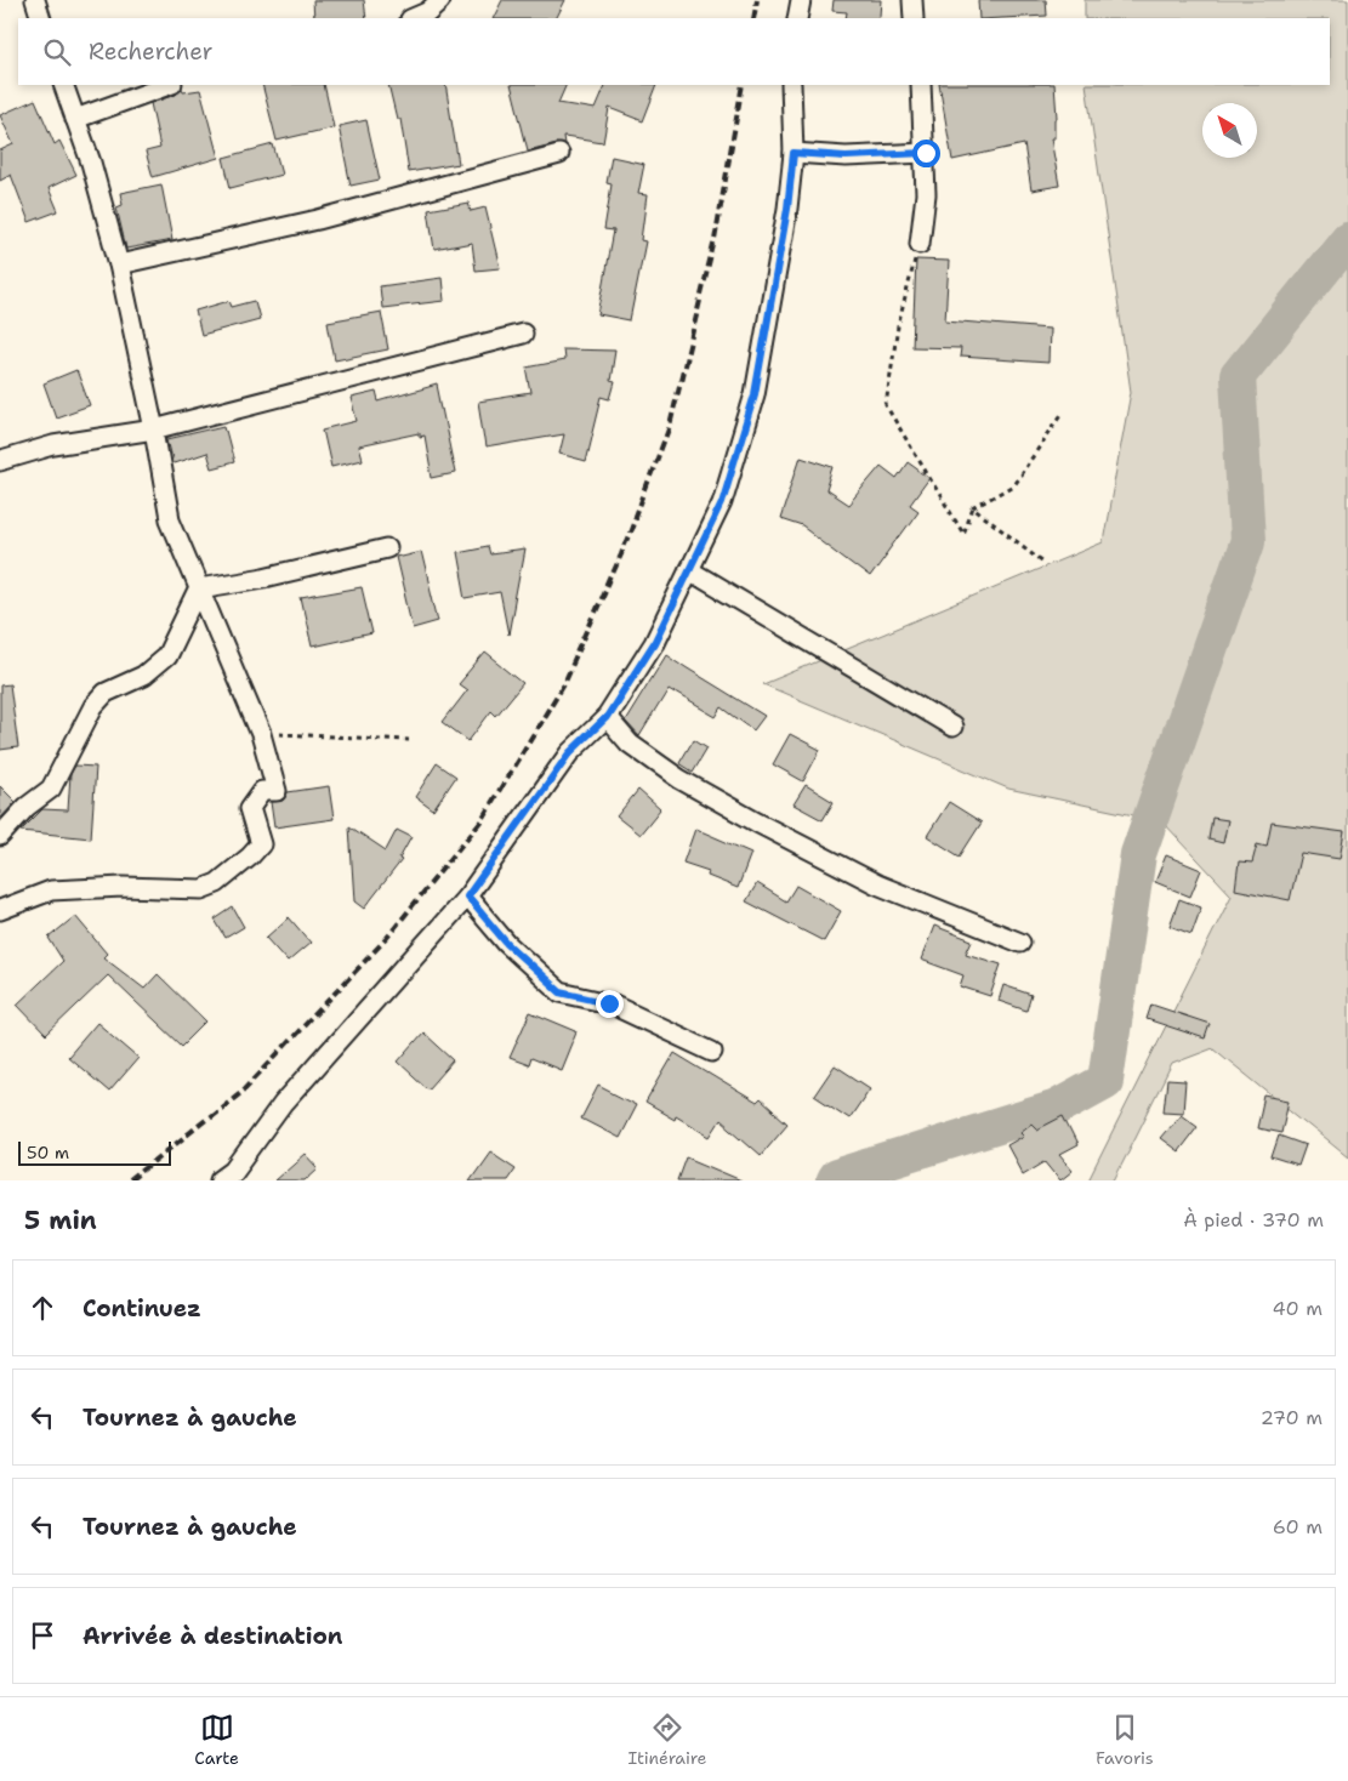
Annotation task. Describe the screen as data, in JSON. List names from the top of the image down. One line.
{"scale_bar":"50 m","north":"top left","page":{"search":"Rechercher","scale":"50 m","heading":["5 min","À pied · 370 m"],"list":[["Continuez","40 m"],["Tournez à gauche","270 m"],["Tournez à gauche","60 m"],"Arrivée à destination"],"nav":["Carte","Itinéraire","Favoris"]}}
